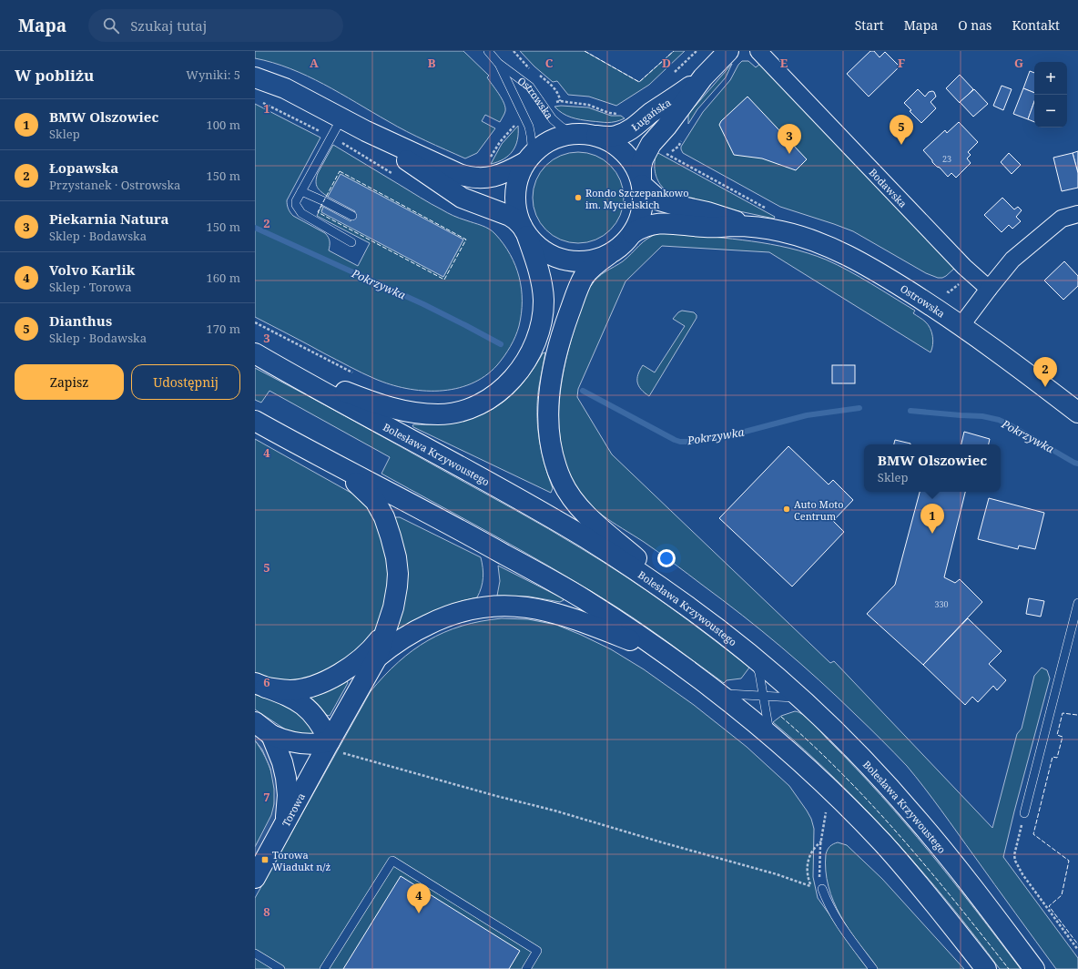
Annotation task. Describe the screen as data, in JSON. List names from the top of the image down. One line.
{"streets":{"main road":["Ostrowska","Ługańska","Bolesława Krzywoustego","Torowa"],"street":["Bodawska"]},"crossings":[["Ostrowska","Ługańska"]],"water":["Pokrzywka"],"places":{"other":["Rondo Szczepankowo im. Mycielskich","Auto Moto Centrum"],"transit":["Torowa Wiadukt n/ż"]},"house_numbers":["23","330"],"page":{"header":"Mapa","search":"Szukaj tutaj","nav":["Start","Mapa","O nas","Kontakt"],"heading":["W pobliżu","Wyniki: 5"],"map_buttons":["+","−"],"list":[{"mark":"1","name":"BMW Olszowiec","note":"Sklep","value":"100 m"},{"mark":"2","name":"Łopawska","note":"Przystanek · Ostrowska","value":"150 m"},{"mark":"3","name":"Piekarnia Natura","note":"Sklep · Bodawska","value":"150 m"},{"mark":"4","name":"Volvo Karlik","note":"Sklep · Torowa","value":"160 m"},{"mark":"5","name":"Dianthus","note":"Sklep · Bodawska","value":"170 m"}],"pins":["5","3","2","1","4"],"buttons":["Zapisz","Udostępnij"],"popup":["BMW Olszowiec","Sklep"]},"grid":{"columns":["A","B","C","D","E","F","G"],"rows":["1","2","3","4","5","6","7","8"]}}
